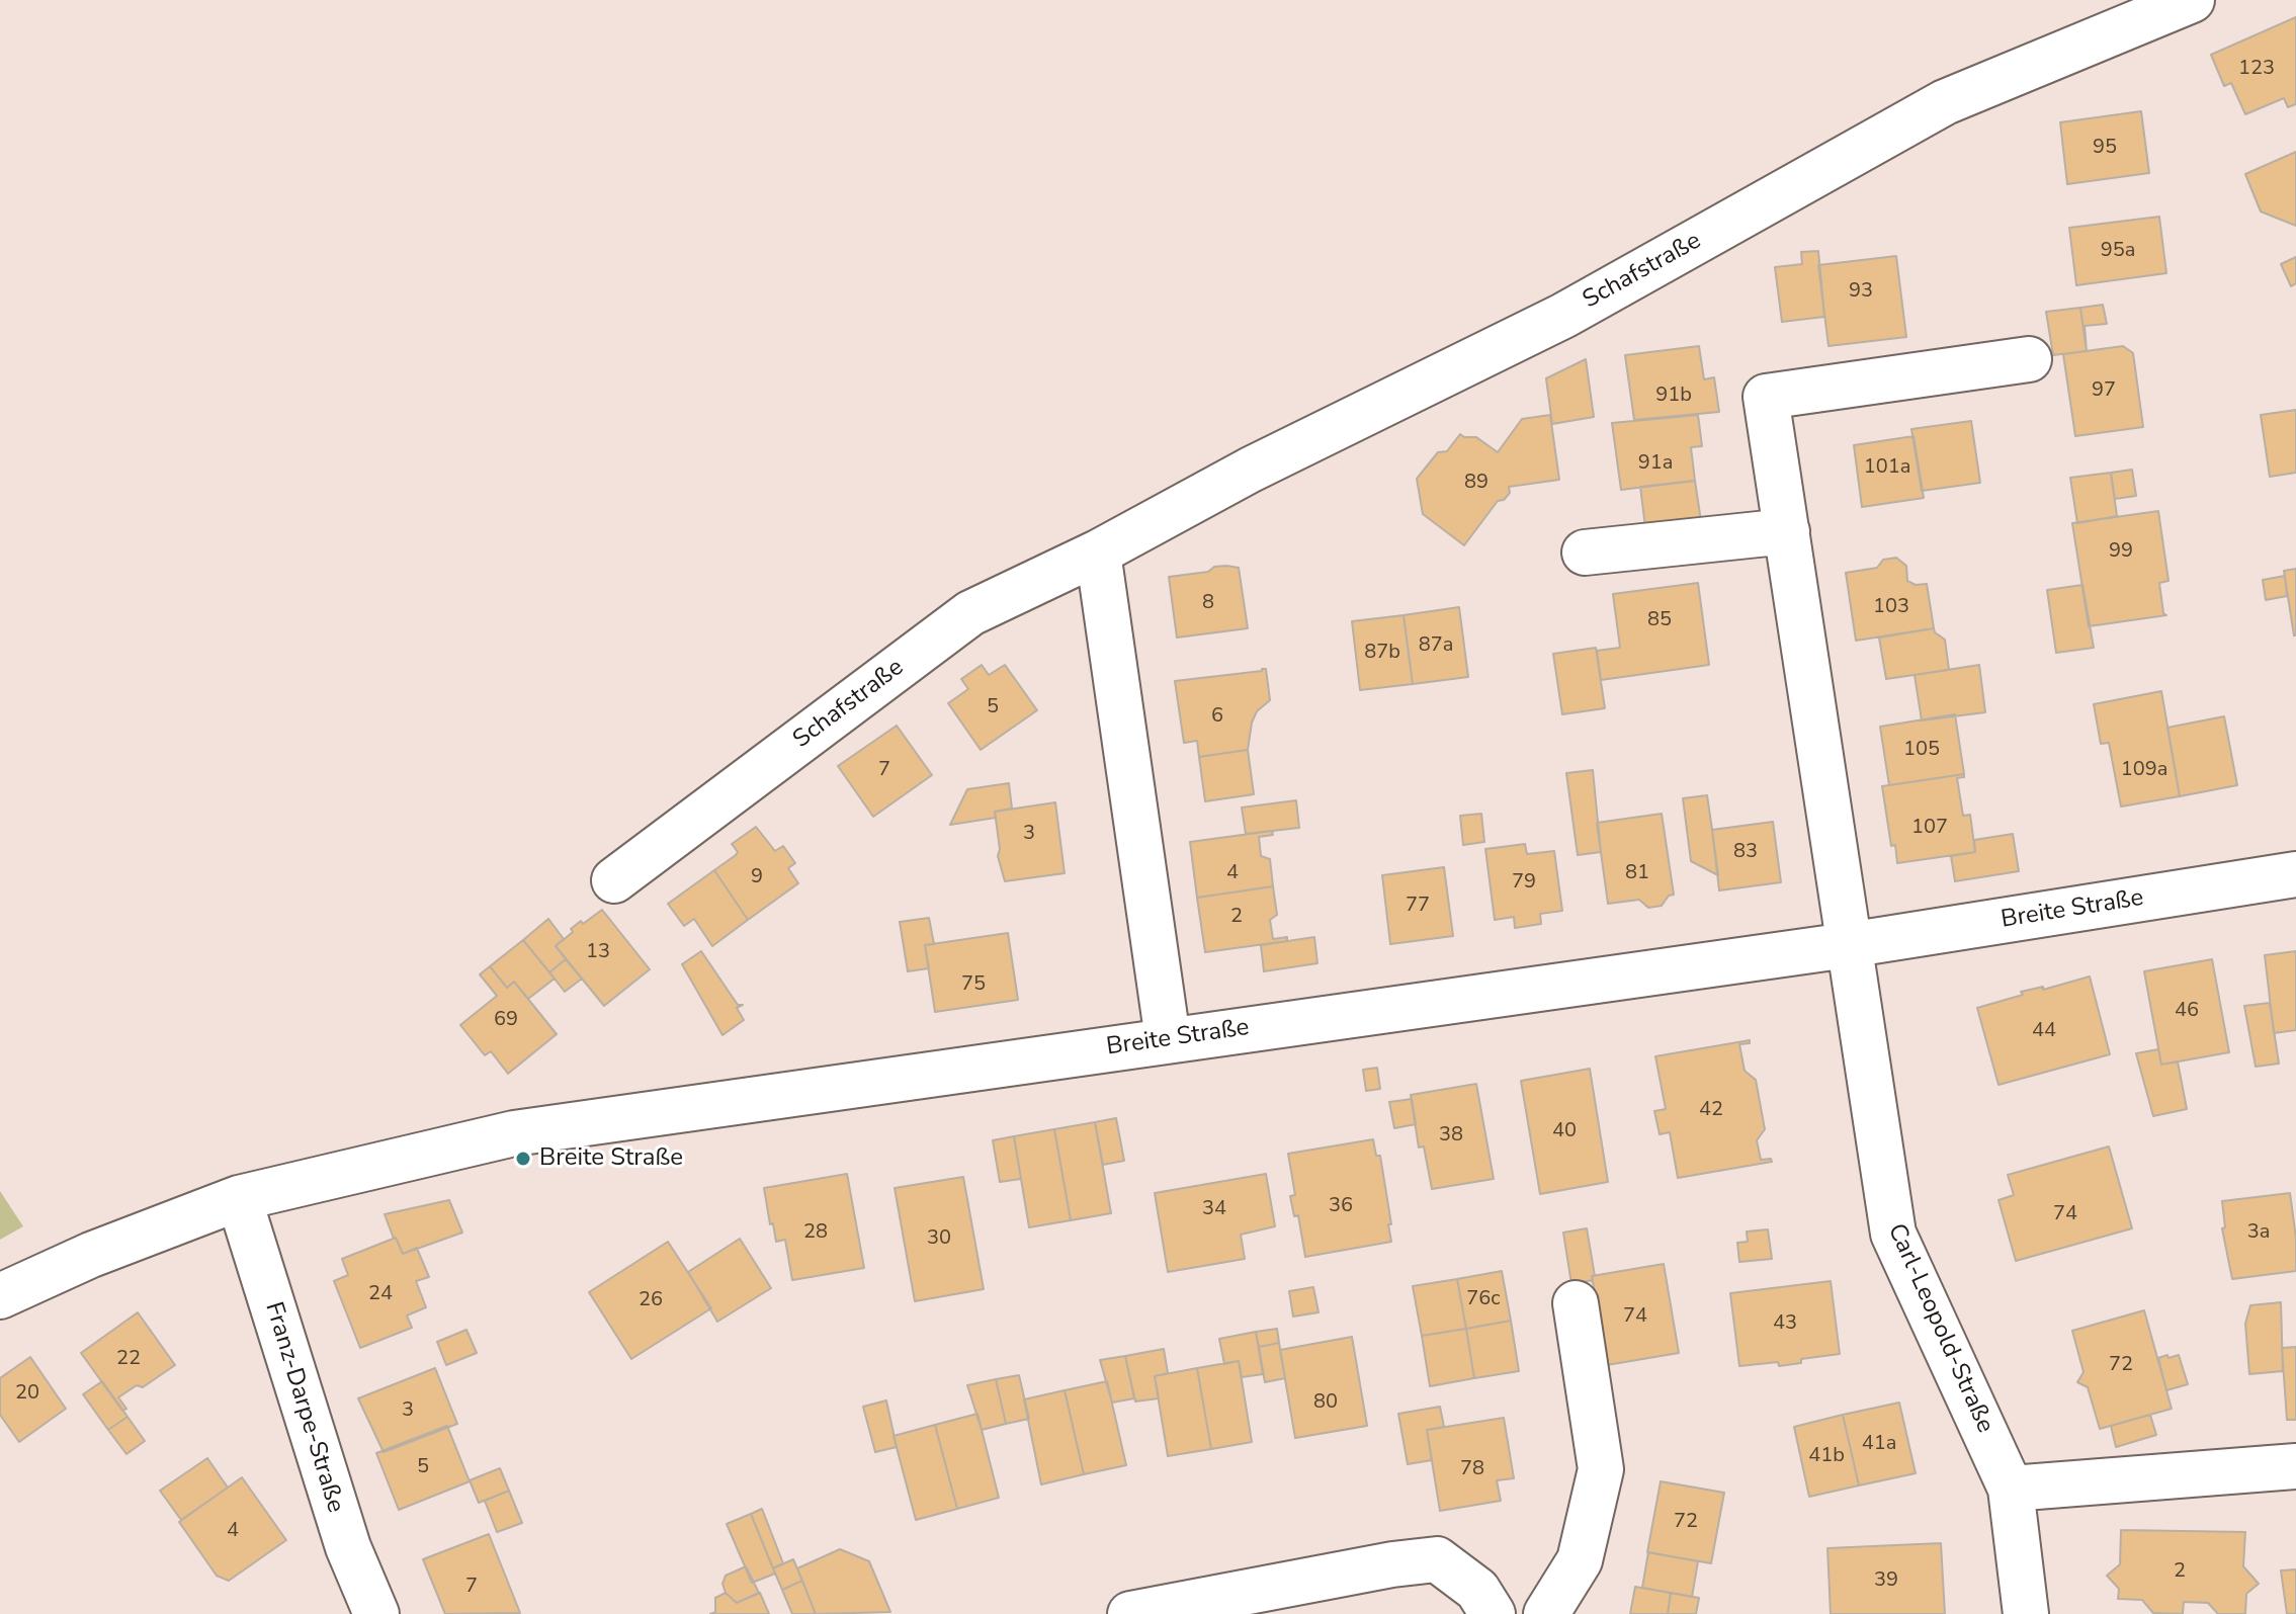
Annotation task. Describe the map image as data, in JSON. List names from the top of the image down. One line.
{"streets":{"street":["Schafstraße","Breite Straße","Carl-Leopold-Straße","Franz-Darpe-Straße"]},"crossings":[["Breite Straße","Carl-Leopold-Straße"],["Breite Straße","Franz-Darpe-Straße"]],"places":["Breite Straße"],"house_numbers":["123","95","95a","93","97","91b","91a","101a","89","99","8","103","85","87a","87b","5","6","105","7","109a","107","3","83","4","81","9","79","77","2","13","75","46","69","44","42","40","38","36","34","74","28","3a","30","24","76c","26","74","43","22","72","20","80","3","41a","41b","5","78","72","4","2","39","7"]}
